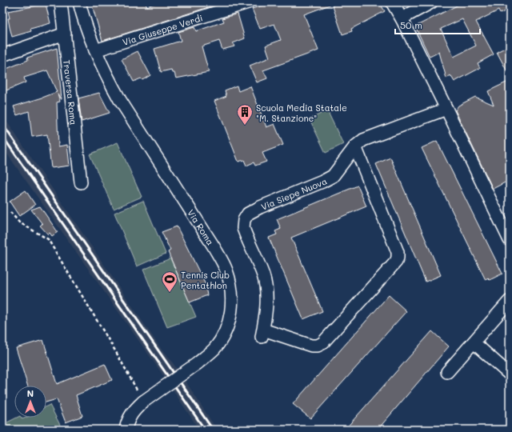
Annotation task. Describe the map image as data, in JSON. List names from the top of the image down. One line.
{"streets":{"street":["Via Giuseppe Verdi","Traversa Roma","Via Siepe Nuova","Via Roma"]},"crossings":[["Via Giuseppe Verdi","Via Roma"]],"places":{"building":["Scuola Media Statale \"M. Stanzione\""],"sports":["Tennis Club Pentathlon"]},"scale_bar":"50 m","north":"top"}
